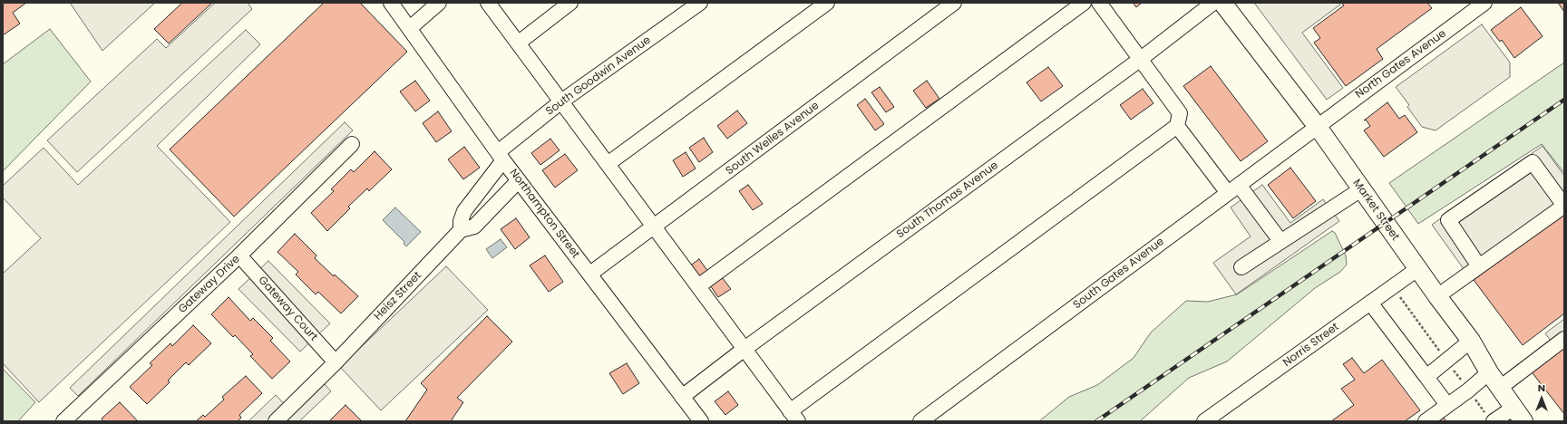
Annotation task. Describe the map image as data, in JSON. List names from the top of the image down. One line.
{"streets":{"main road":["Market Street"],"street":["North Gates Avenue","South Goodwin Avenue","South Welles Avenue","South Thomas Avenue","Northampton Street","South Gates Avenue","Gateway Drive","Heisz Street","Gateway Court","Norris Street"]},"crossings":[["North Gates Avenue","Market Street"],["North Gates Avenue","South Gates Avenue"],["South Goodwin Avenue","Northampton Street"],["South Welles Avenue","Northampton Street"],["South Thomas Avenue","Northampton Street"],["Market Street","South Gates Avenue"],["Market Street","Norris Street"],["Gateway Drive","Gateway Court"],["Heisz Street","Gateway Court"]],"north":"top"}
